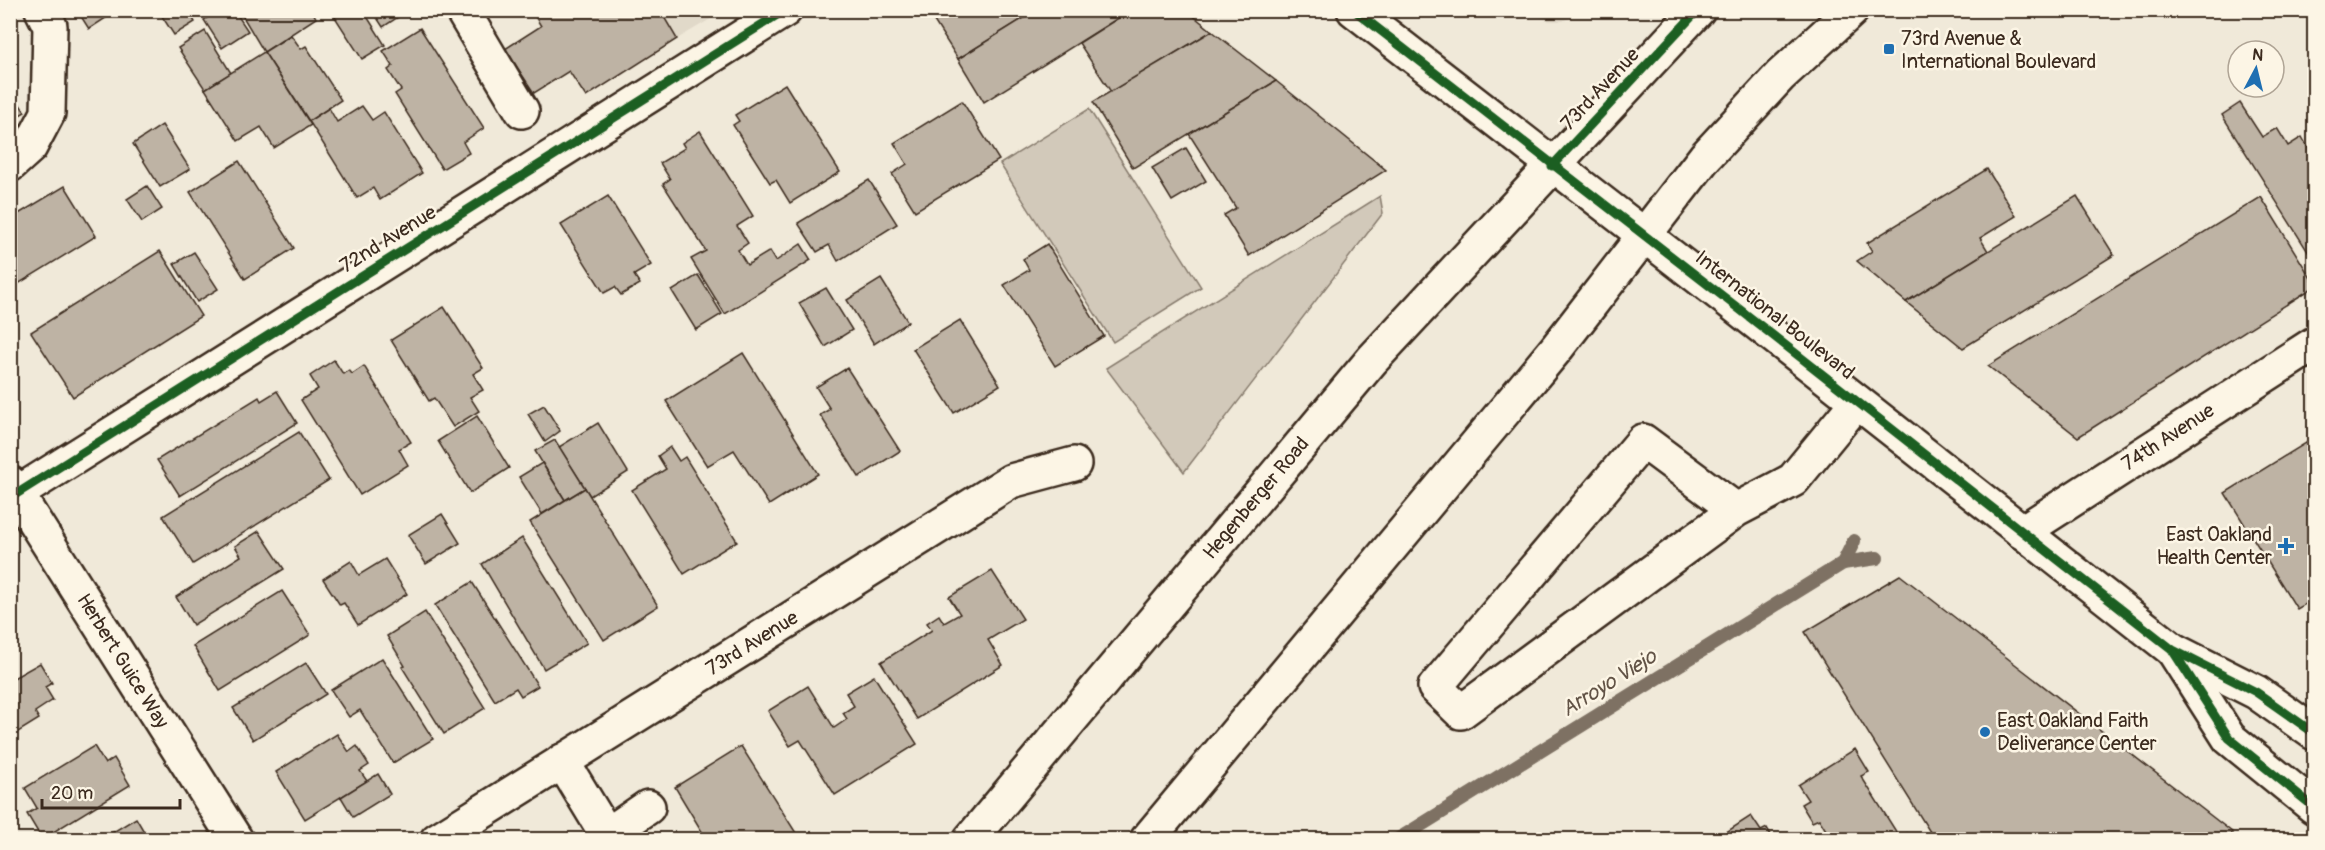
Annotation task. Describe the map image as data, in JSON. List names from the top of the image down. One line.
{"streets":{"main road":["73rd Avenue","72nd Avenue","International Boulevard","74th Avenue","Hegenberger Road","Herbert Guice Way"]},"crossings":[["73rd Avenue","International Boulevard"],["73rd Avenue","Hegenberger Road"],["72nd Avenue","Herbert Guice Way"],["International Boulevard","74th Avenue"],["International Boulevard","Hegenberger Road"]],"water":["Arroyo Viejo"],"places":{"transit":["73rd Avenue & International Boulevard"],"health":["East Oakland Health Center"],"other":["East Oakland Faith Deliverance Center"]},"scale_bar":"20 m","north":"top"}
